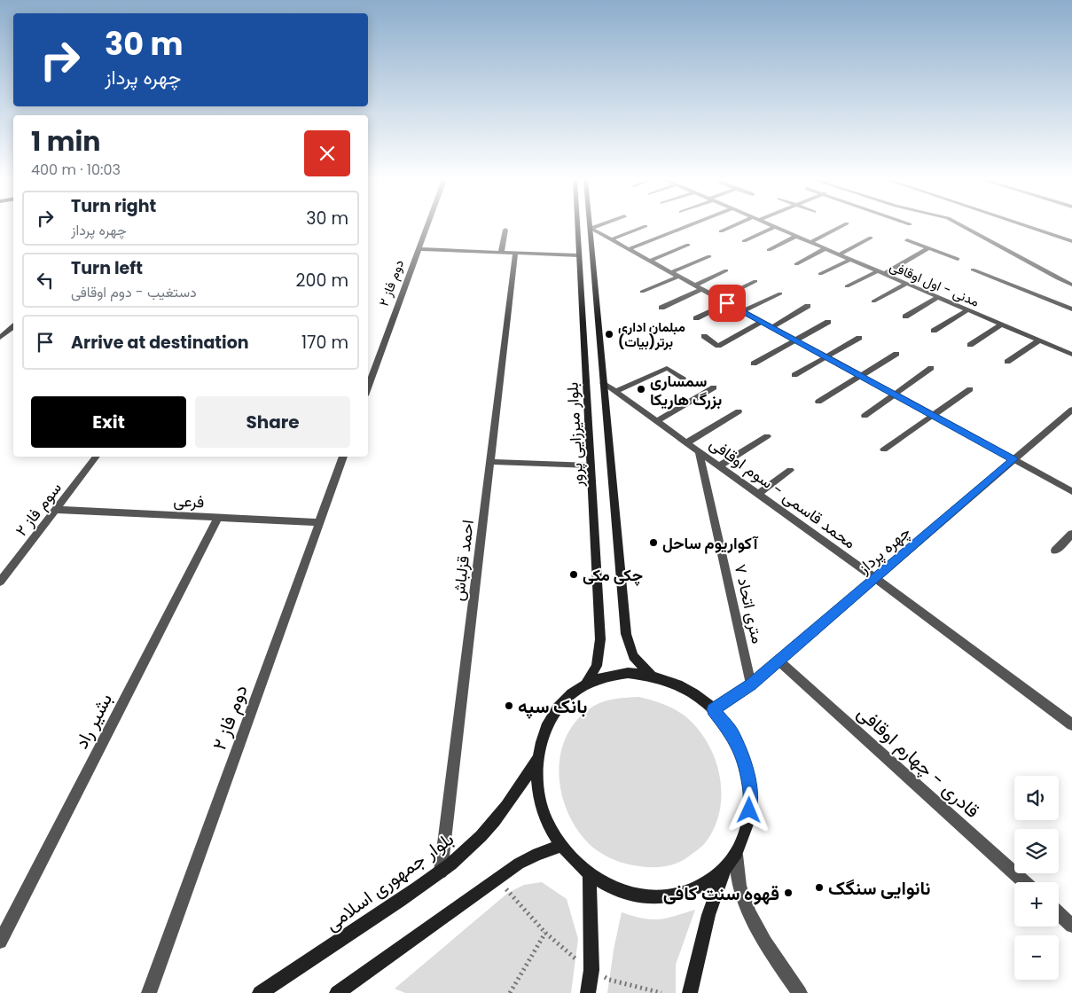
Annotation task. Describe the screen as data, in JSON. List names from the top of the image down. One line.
{"streets":{"main road":["بلوار میرزایی پرور","بلوار جمهوری اسلامی"],"street":["دوم فاز ۲","مدنی - اول اوقافی","محمد قاسمی - سوم اوقافی","فرعی","سوم فاز ۲","چهره پرداز","احمد قزلباش","۷ متری اتحاد","بشیر راد","قادری - چهارم اوقافی"]},"crossings":[["دوم فاز ۲","فرعی"],["بلوار میرزایی پرور","محمد قاسمی - سوم اوقافی"],["محمد قاسمی - سوم اوقافی","چهره پرداز"],["محمد قاسمی - سوم اوقافی","۷ متری اتحاد"],["فرعی","سوم فاز ۲"],["فرعی","بشیر راد"],["چهره پرداز","۷ متری اتحاد"],["چهره پرداز","قادری - چهارم اوقافی"],["احمد قزلباش","بلوار جمهوری اسلامی"]],"places":["مبلمان اداری برتر(بیات)","سمساری بزرگ هاریکا","آکواریوم ساحل","چکی مکی","بانک سپه","نانوایی سنگک","قهوه سنت کافی"],"page":{"turn":["30 m","چهره پرداز"],"heading":["1 min","400 m · 10:03"],"list":[{"name":"Turn right","note":"چهره پرداز","value":"30 m"},{"name":"Turn left","note":"دستغیب - دوم اوقافی","value":"200 m"},{"name":"Arrive at destination","value":"170 m"}],"buttons":["Exit","Share"],"map_buttons":["+","−"]}}
